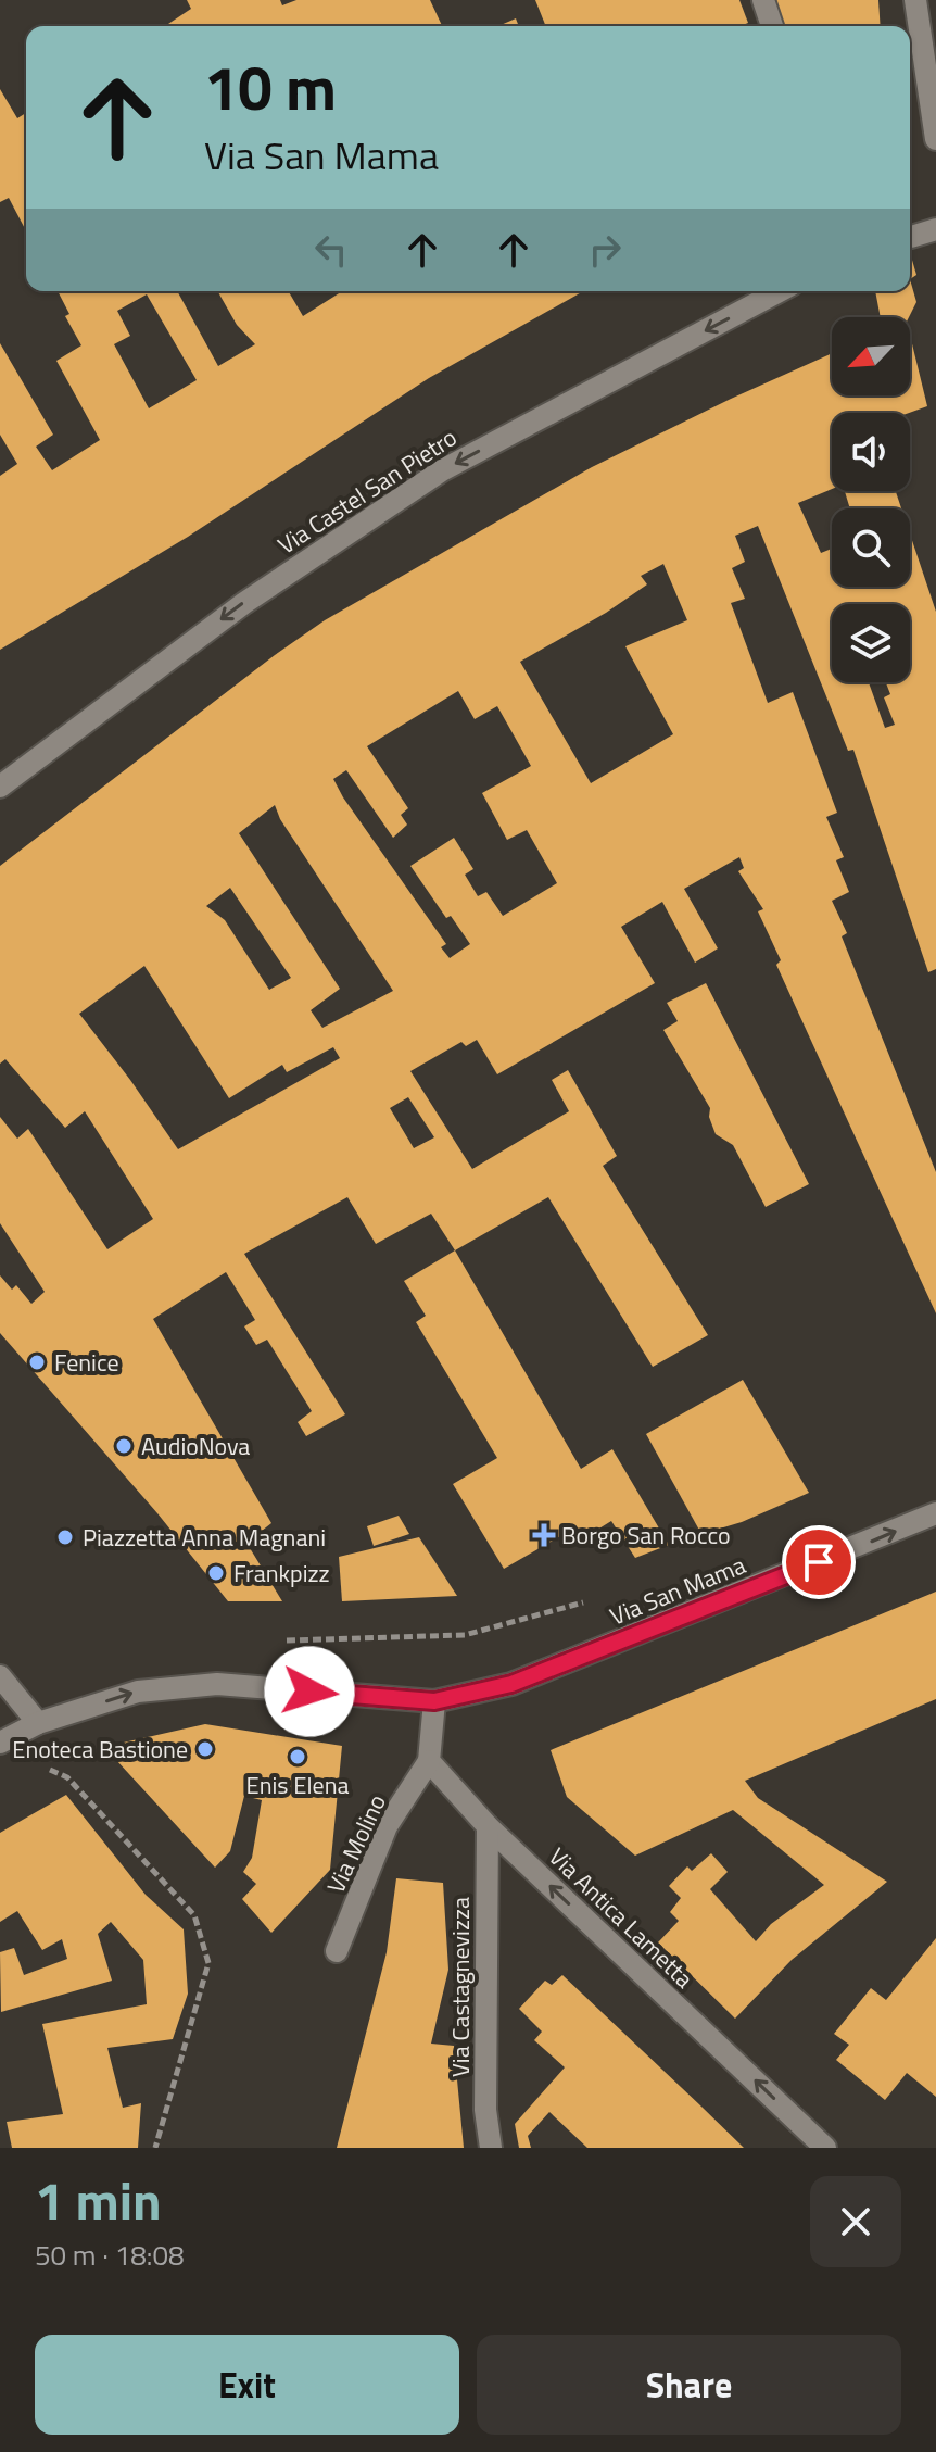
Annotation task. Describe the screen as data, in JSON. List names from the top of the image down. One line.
{"streets":{"street":["Via Castel San Pietro","Via San Mama","Via Molino","Via Antica Lametta","Via Castagnevizza"]},"crossings":[["Via Molino","Via Antica Lametta"],["Via Antica Lametta","Via Castagnevizza"]],"one_way":["Via Castel San Pietro","Via San Mama","Via Antica Lametta"],"places":{"other":["Fenice","AudioNova","Piazzetta Anna Magnani","Frankpizz","Enoteca Bastione","Enis Elena"],"health":["Borgo San Rocco"]},"north":"bottom left","page":{"turn":["10 m","Via San Mama"],"heading":["1 min","50 m · 18:08"],"buttons":["Exit","Share"]}}
